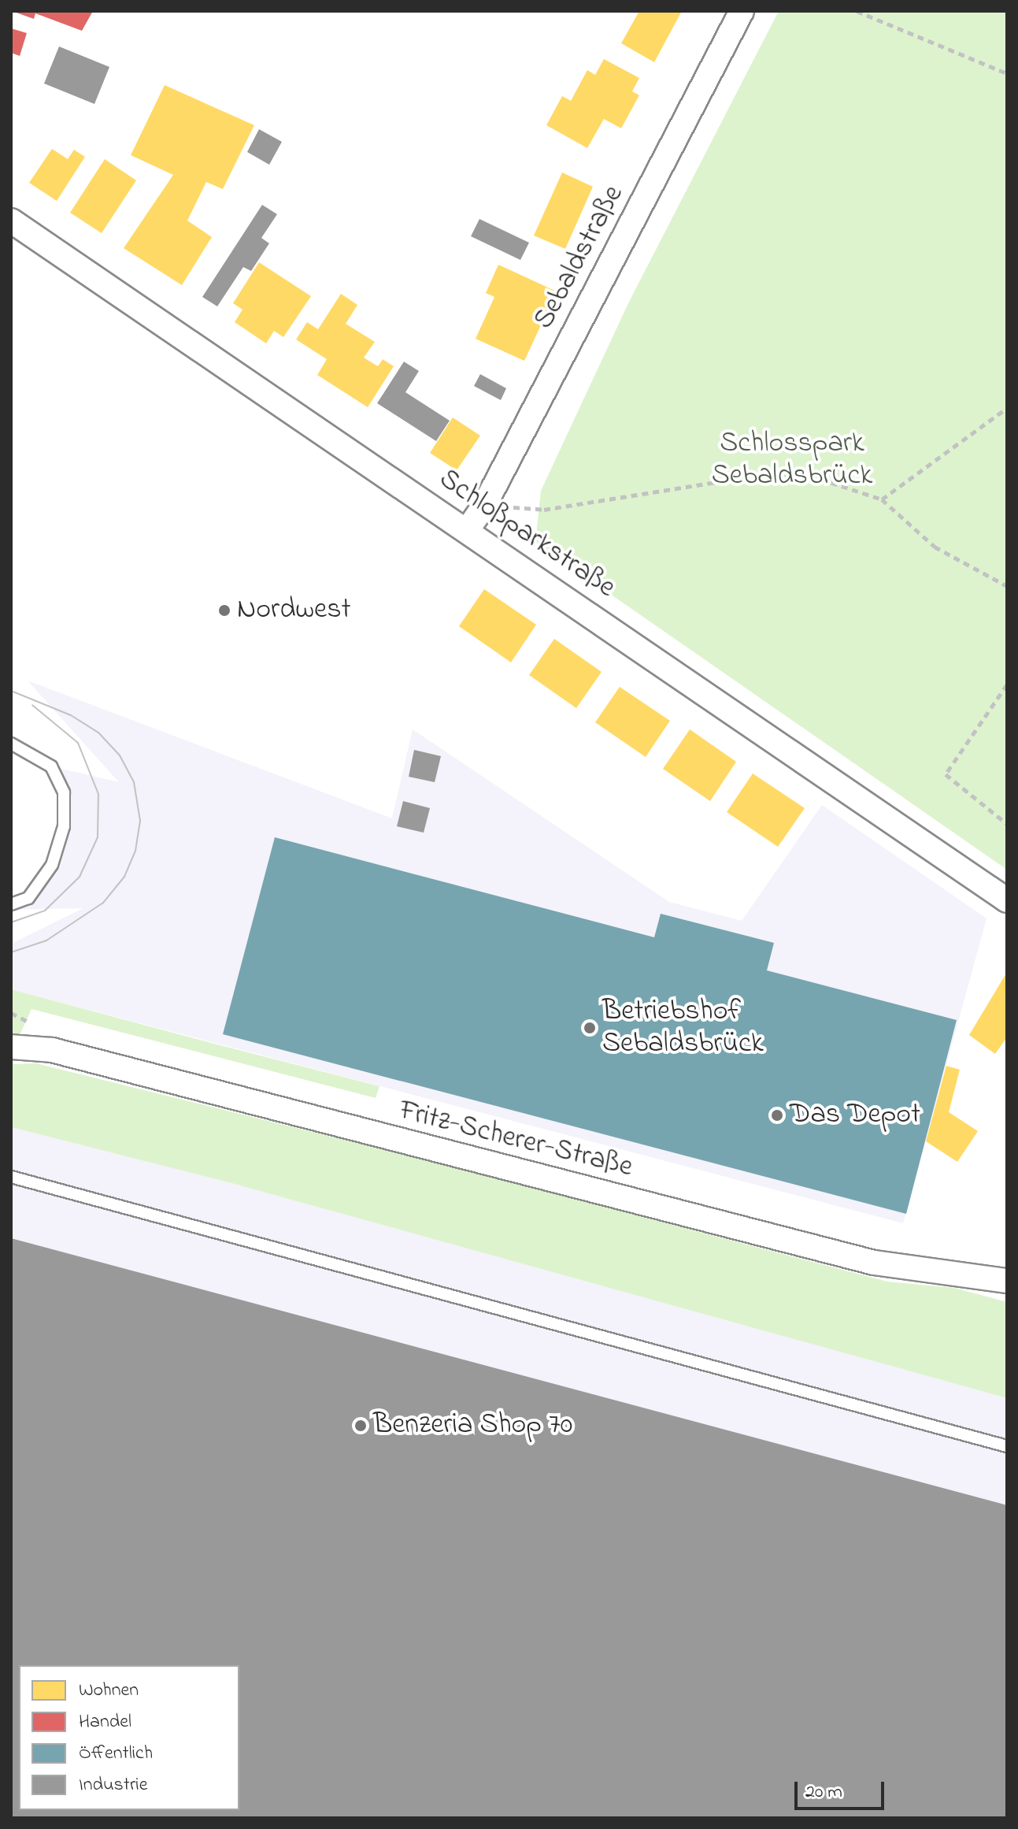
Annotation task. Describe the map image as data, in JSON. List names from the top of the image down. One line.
{"streets":{"street":["Sebaldstraße","Schloßparkstraße","Fritz-Scherer-Straße"]},"crossings":[["Sebaldstraße","Schloßparkstraße"]],"parks":["Schlosspark Sebaldsbrück"],"places":["Nordwest","Betriebshof Sebaldsbrück","Das Depot","Benzeria Shop 70"],"legend":["Wohnen","Handel","Öffentlich","Industrie"],"scale_bar":"20 m"}
